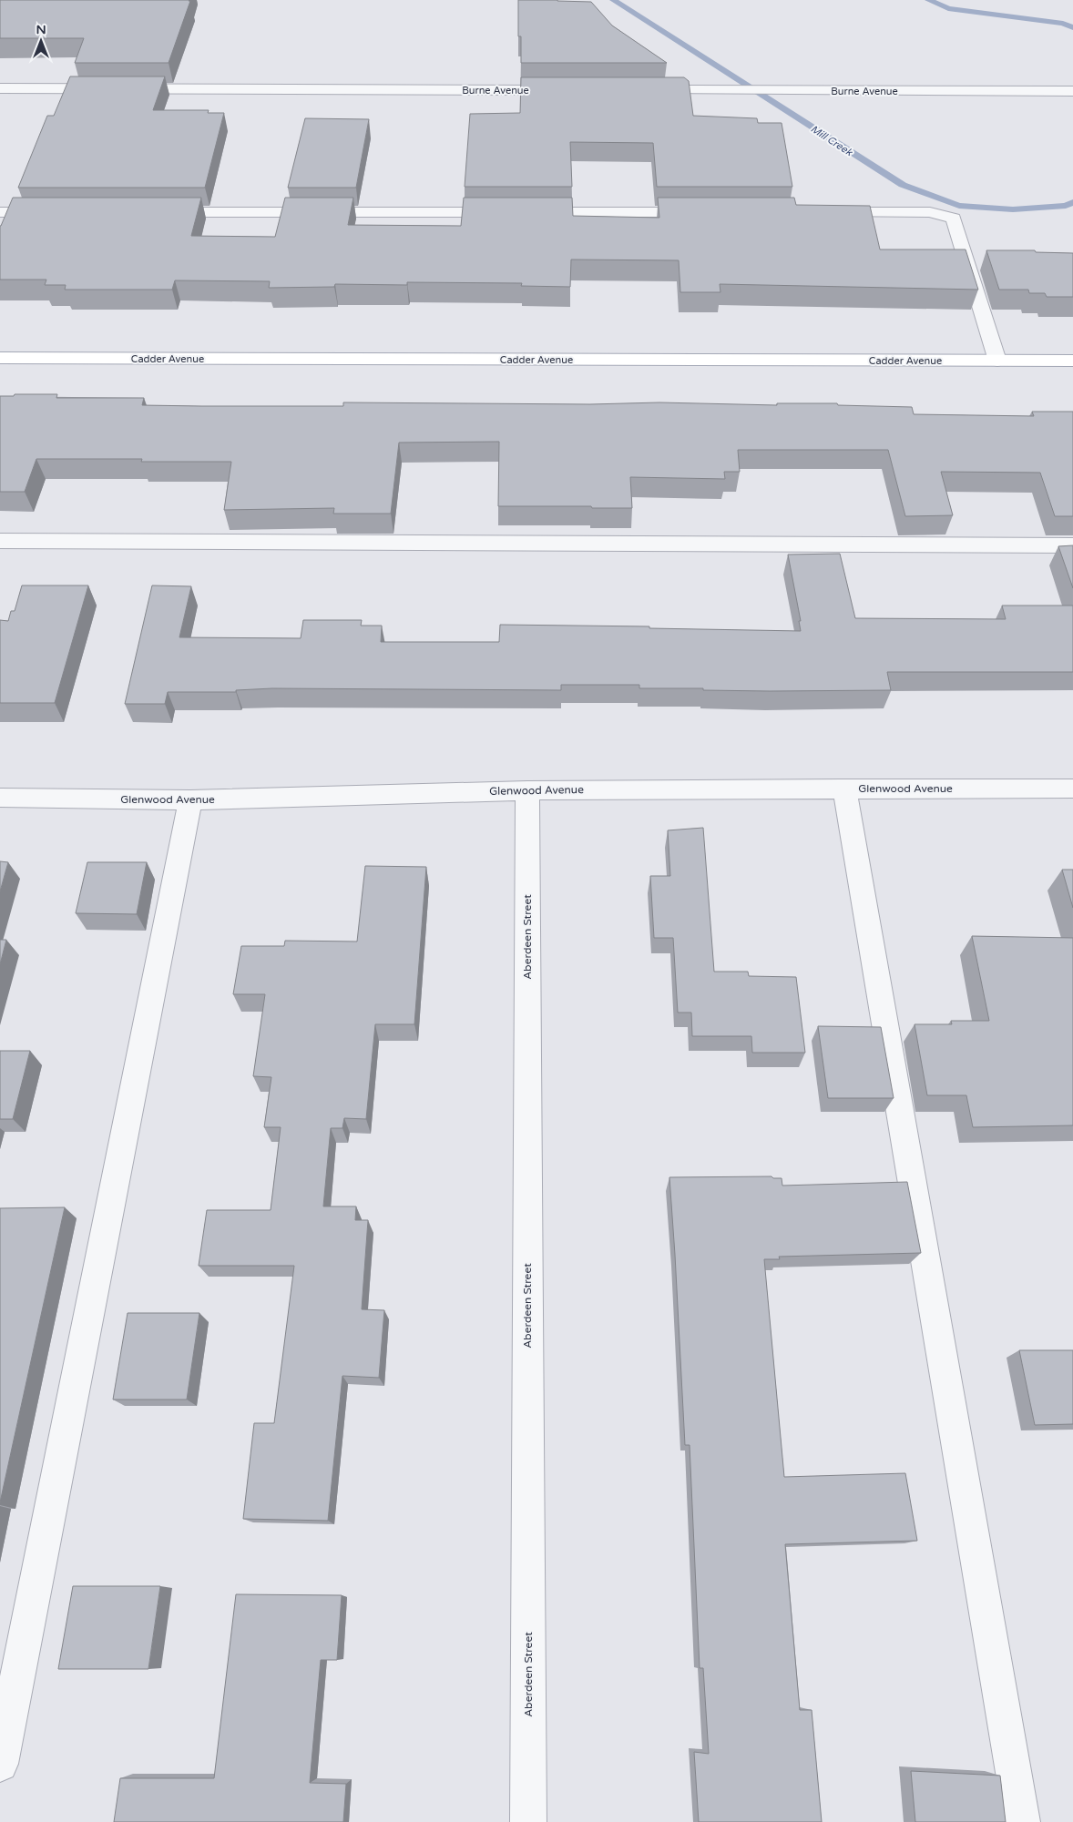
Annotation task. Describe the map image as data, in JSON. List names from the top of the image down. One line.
{"streets":{"main road":["Cadder Avenue"],"street":["Burne Avenue","Glenwood Avenue","Aberdeen Street"]},"crossings":[["Glenwood Avenue","Aberdeen Street"]],"water":["Mill Creek"],"north":"top"}
